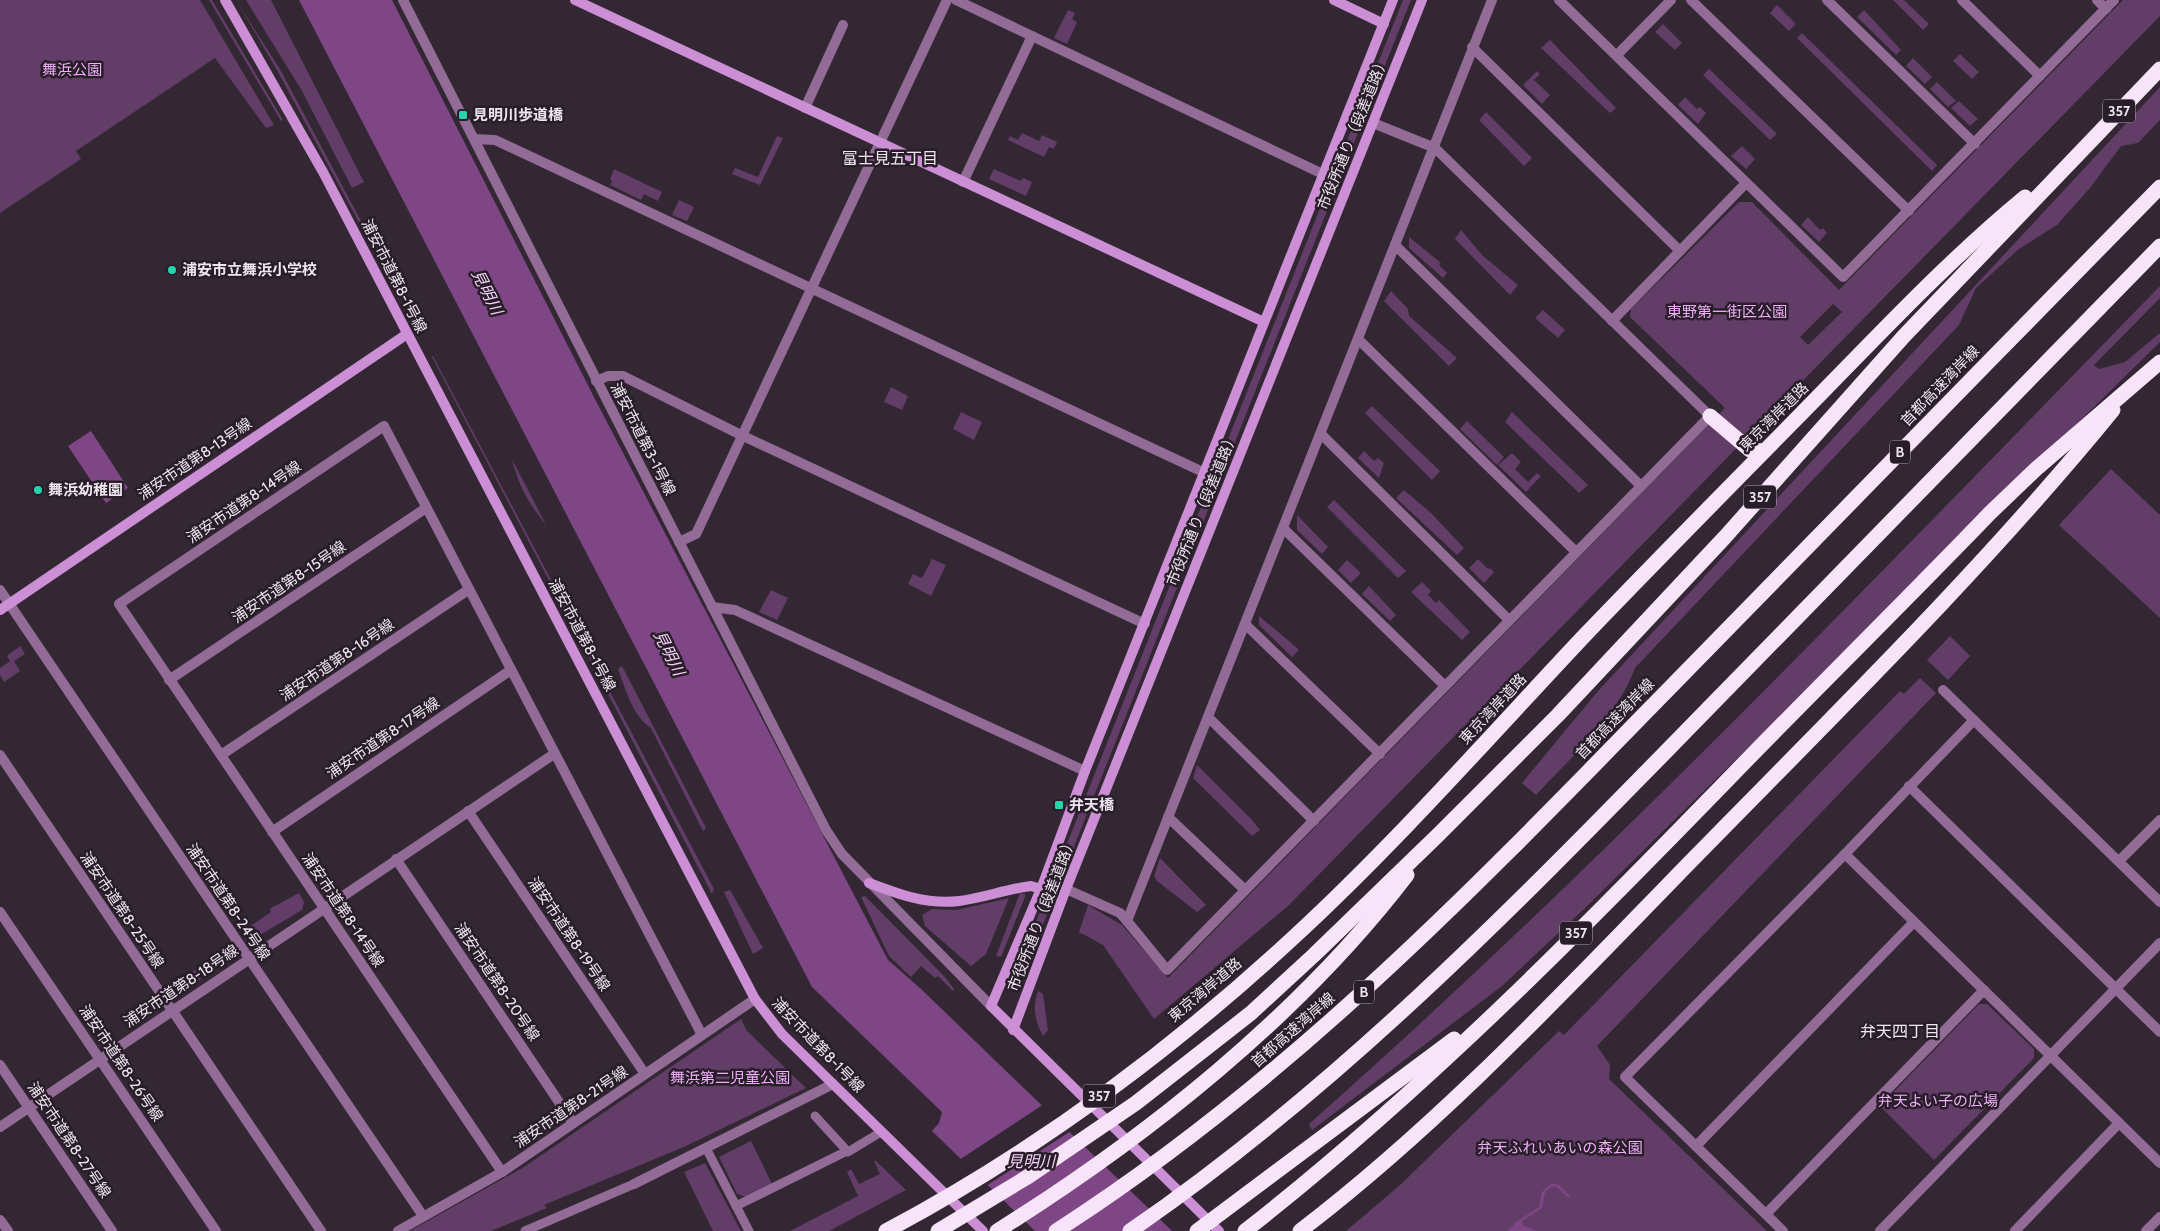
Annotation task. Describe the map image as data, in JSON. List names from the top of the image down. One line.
{"streets":{"highway":["357","首都高速湾岸線","東京湾岸道路","B"],"street":["市役所通り（段差道路）","浦安市道第8-1号線","浦安市道第3-1号線","浦安市道第8-13号線","浦安市道第8-14号線","浦安市道第8-15号線","浦安市道第8-16号線","浦安市道第8-17号線","浦安市道第8-24号線","浦安市道第8-25号線","浦安市道第8-19号線","浦安市道第8-20号線","浦安市道第8-18号線","浦安市道第8-26号線","浦安市道第8-21号線","浦安市道第8-27号線"]},"crossings":[["市役所通り（段差道路）","浦安市道第3-1号線"],["浦安市道第8-1号線","浦安市道第8-13号線"],["浦安市道第8-1号線","浦安市道第8-21号線"],["浦安市道第8-13号線","浦安市道第8-24号線"],["浦安市道第8-14号線","浦安市道第8-15号線"],["浦安市道第8-14号線","浦安市道第8-16号線"],["浦安市道第8-14号線","浦安市道第8-17号線"],["浦安市道第8-14号線","浦安市道第8-18号線"],["浦安市道第8-14号線","浦安市道第8-21号線"],["浦安市道第8-24号線","浦安市道第8-18号線"],["浦安市道第8-24号線","浦安市道第8-21号線"],["浦安市道第8-25号線","浦安市道第8-18号線"],["浦安市道第8-19号線","浦安市道第8-18号線"],["浦安市道第8-19号線","浦安市道第8-21号線"],["浦安市道第8-20号線","浦安市道第8-18号線"],["浦安市道第8-20号線","浦安市道第8-21号線"],["浦安市道第8-18号線","浦安市道第8-26号線"],["浦安市道第8-18号線","浦安市道第8-27号線"]],"districts":["富士見五丁目","弁天四丁目"],"water":["見明川"],"parks":["舞浜公園","東野第一街区公園","舞浜第二児童公園","弁天よい子の広場","弁天ふれいあいの森公園"],"places":{"transit":["見明川歩道橋","弁天橋"],"other":["浦安市立舞浜小学校","舞浜幼稚園"]}}
